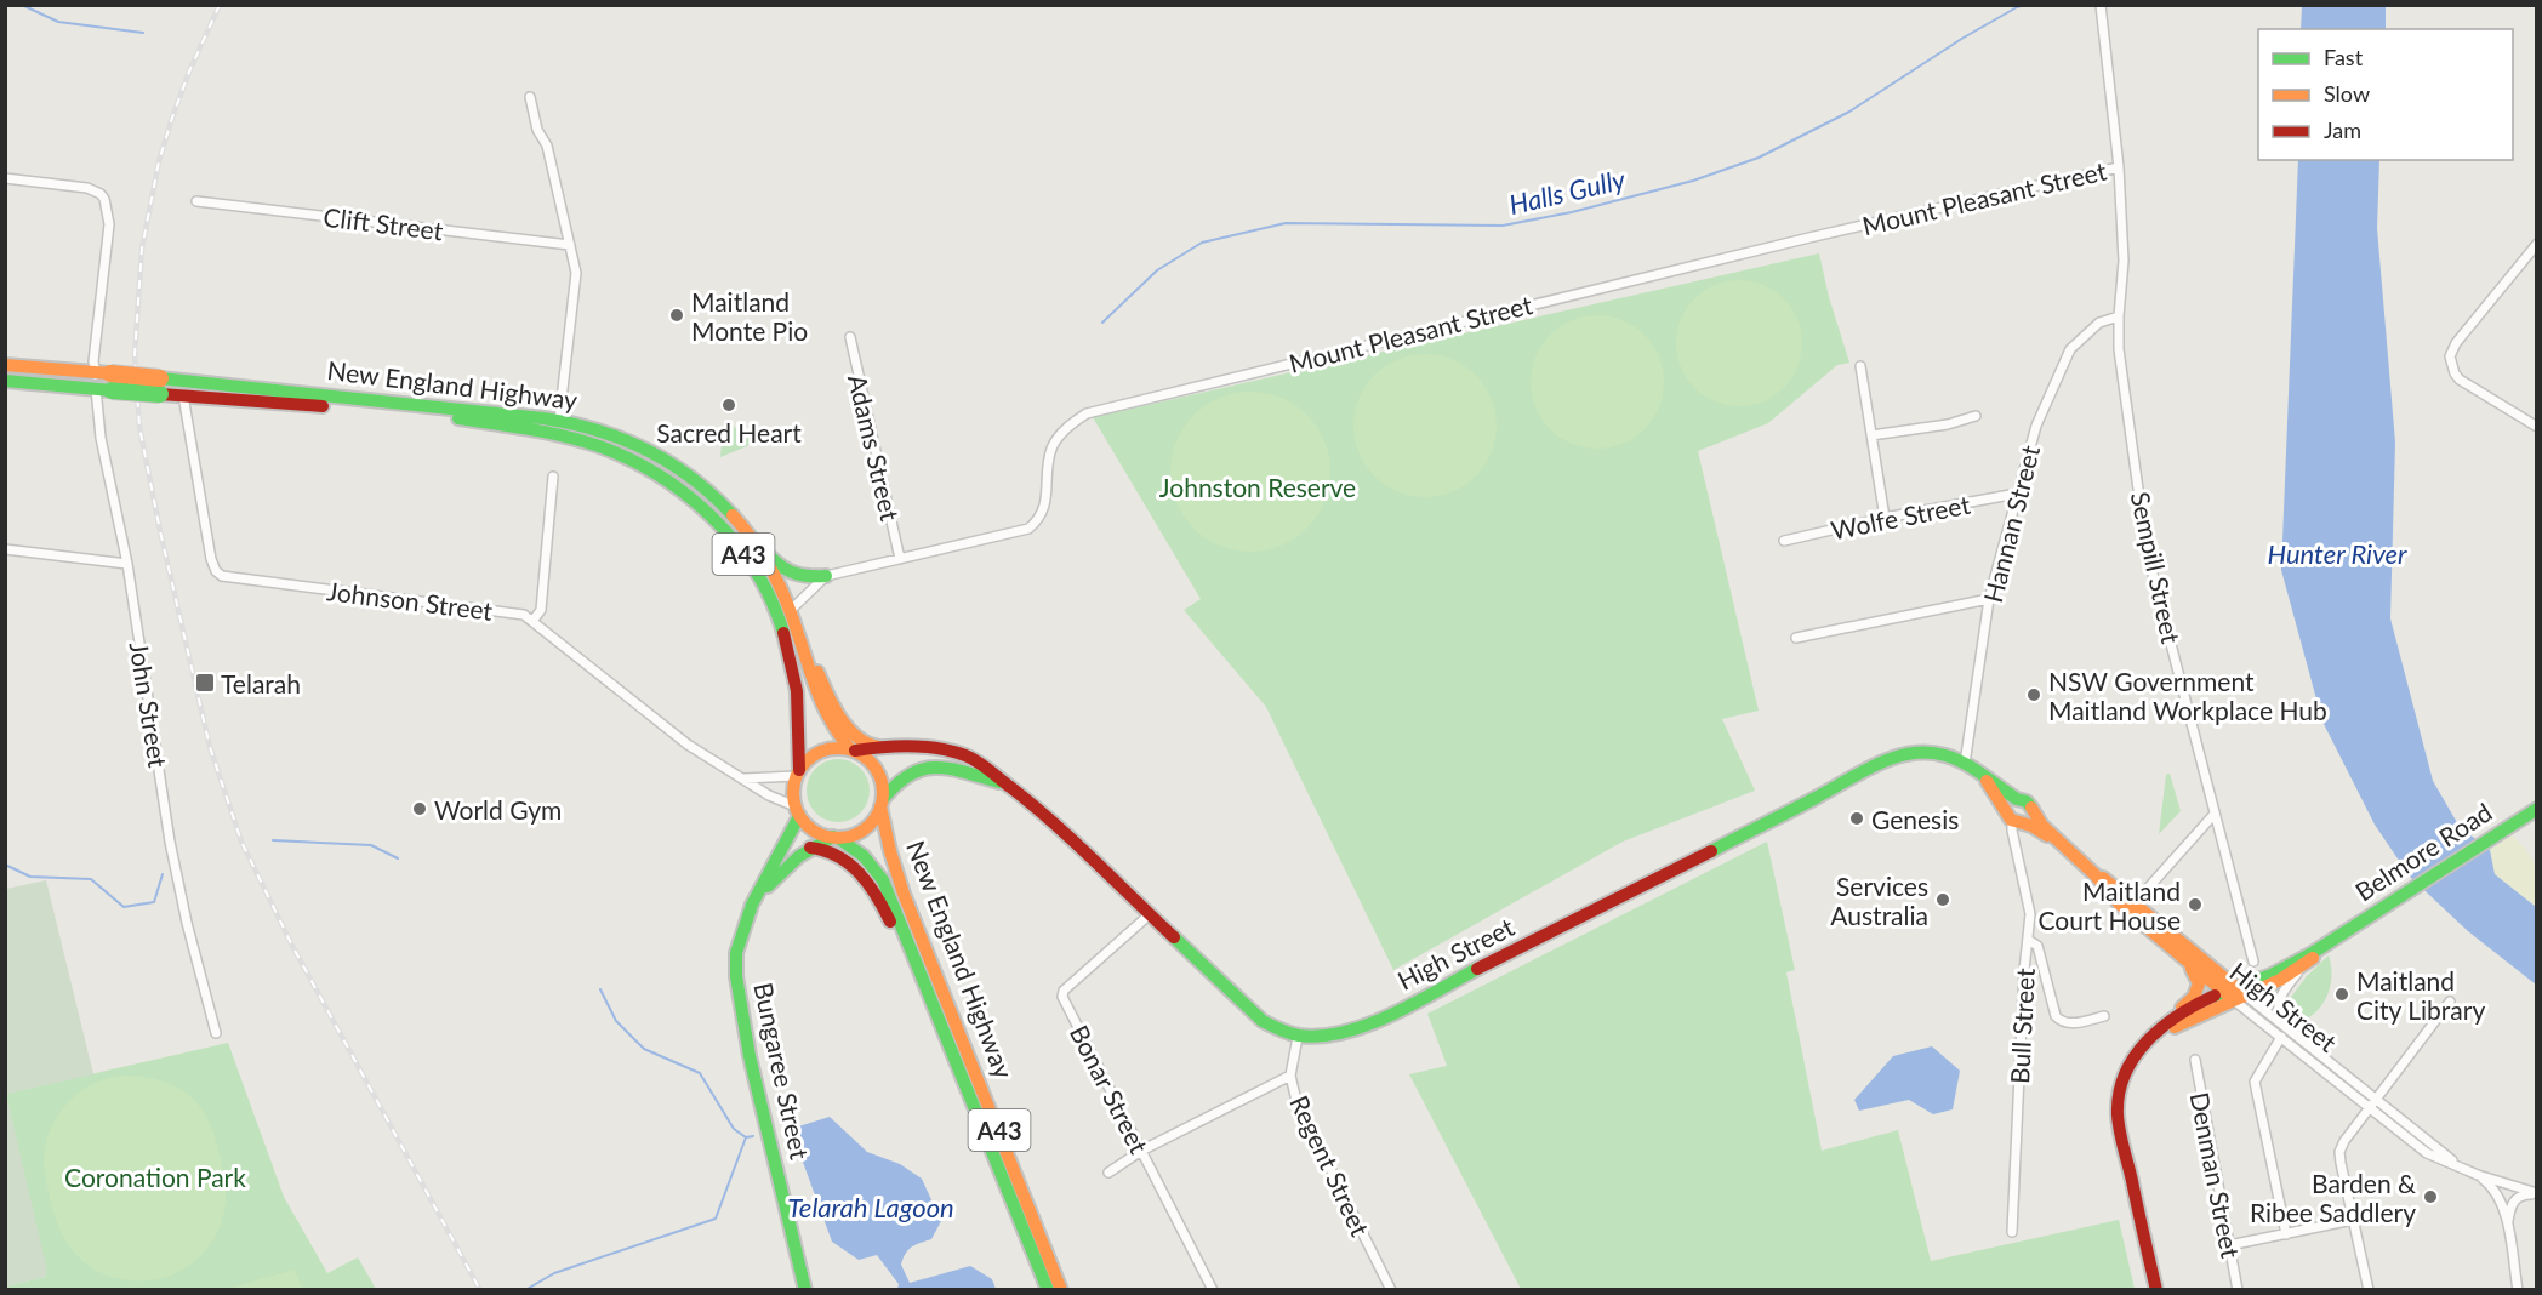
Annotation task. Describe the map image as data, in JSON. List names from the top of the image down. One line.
{"streets":{"main road":["New England Highway","A43","Belmore Road","High Street","Bungaree Street"],"street":["Mount Pleasant Street","Clift Street","Adams Street","Wolfe Street","Hannan Street","Sempill Street","Johnson Street","John Street","Bull Street","Bonar Street","Regent Street","Denman Street"]},"crossings":[["Mount Pleasant Street","Adams Street"],["Mount Pleasant Street","Sempill Street"],["New England Highway","A43"],["New England Highway","Johnson Street"],["New England Highway","John Street"],["New England Highway","High Street"],["New England Highway","Bungaree Street"],["Wolfe Street","Hannan Street"],["Hannan Street","Sempill Street"],["Hannan Street","High Street"],["A43","Johnson Street"],["A43","High Street"],["A43","Bungaree Street"],["Johnson Street","High Street"],["Johnson Street","Bungaree Street"],["Belmore Road","High Street"],["High Street","Bull Street"],["High Street","Bungaree Street"],["High Street","Bonar Street"],["High Street","Regent Street"]],"water":["Halls Gully","Hunter River","Telarah Lagoon"],"parks":["Johnston Reserve","Coronation Park"],"places":{"other":["Maitland Monte Pio","Sacred Heart","NSW Government Maitland Workplace Hub","World Gym","Genesis","Services Australia","Maitland Court House","Maitland City Library","Barden & Ribee Saddlery"],"transit":["Telarah"]},"legend":["Fast","Slow","Jam"]}
